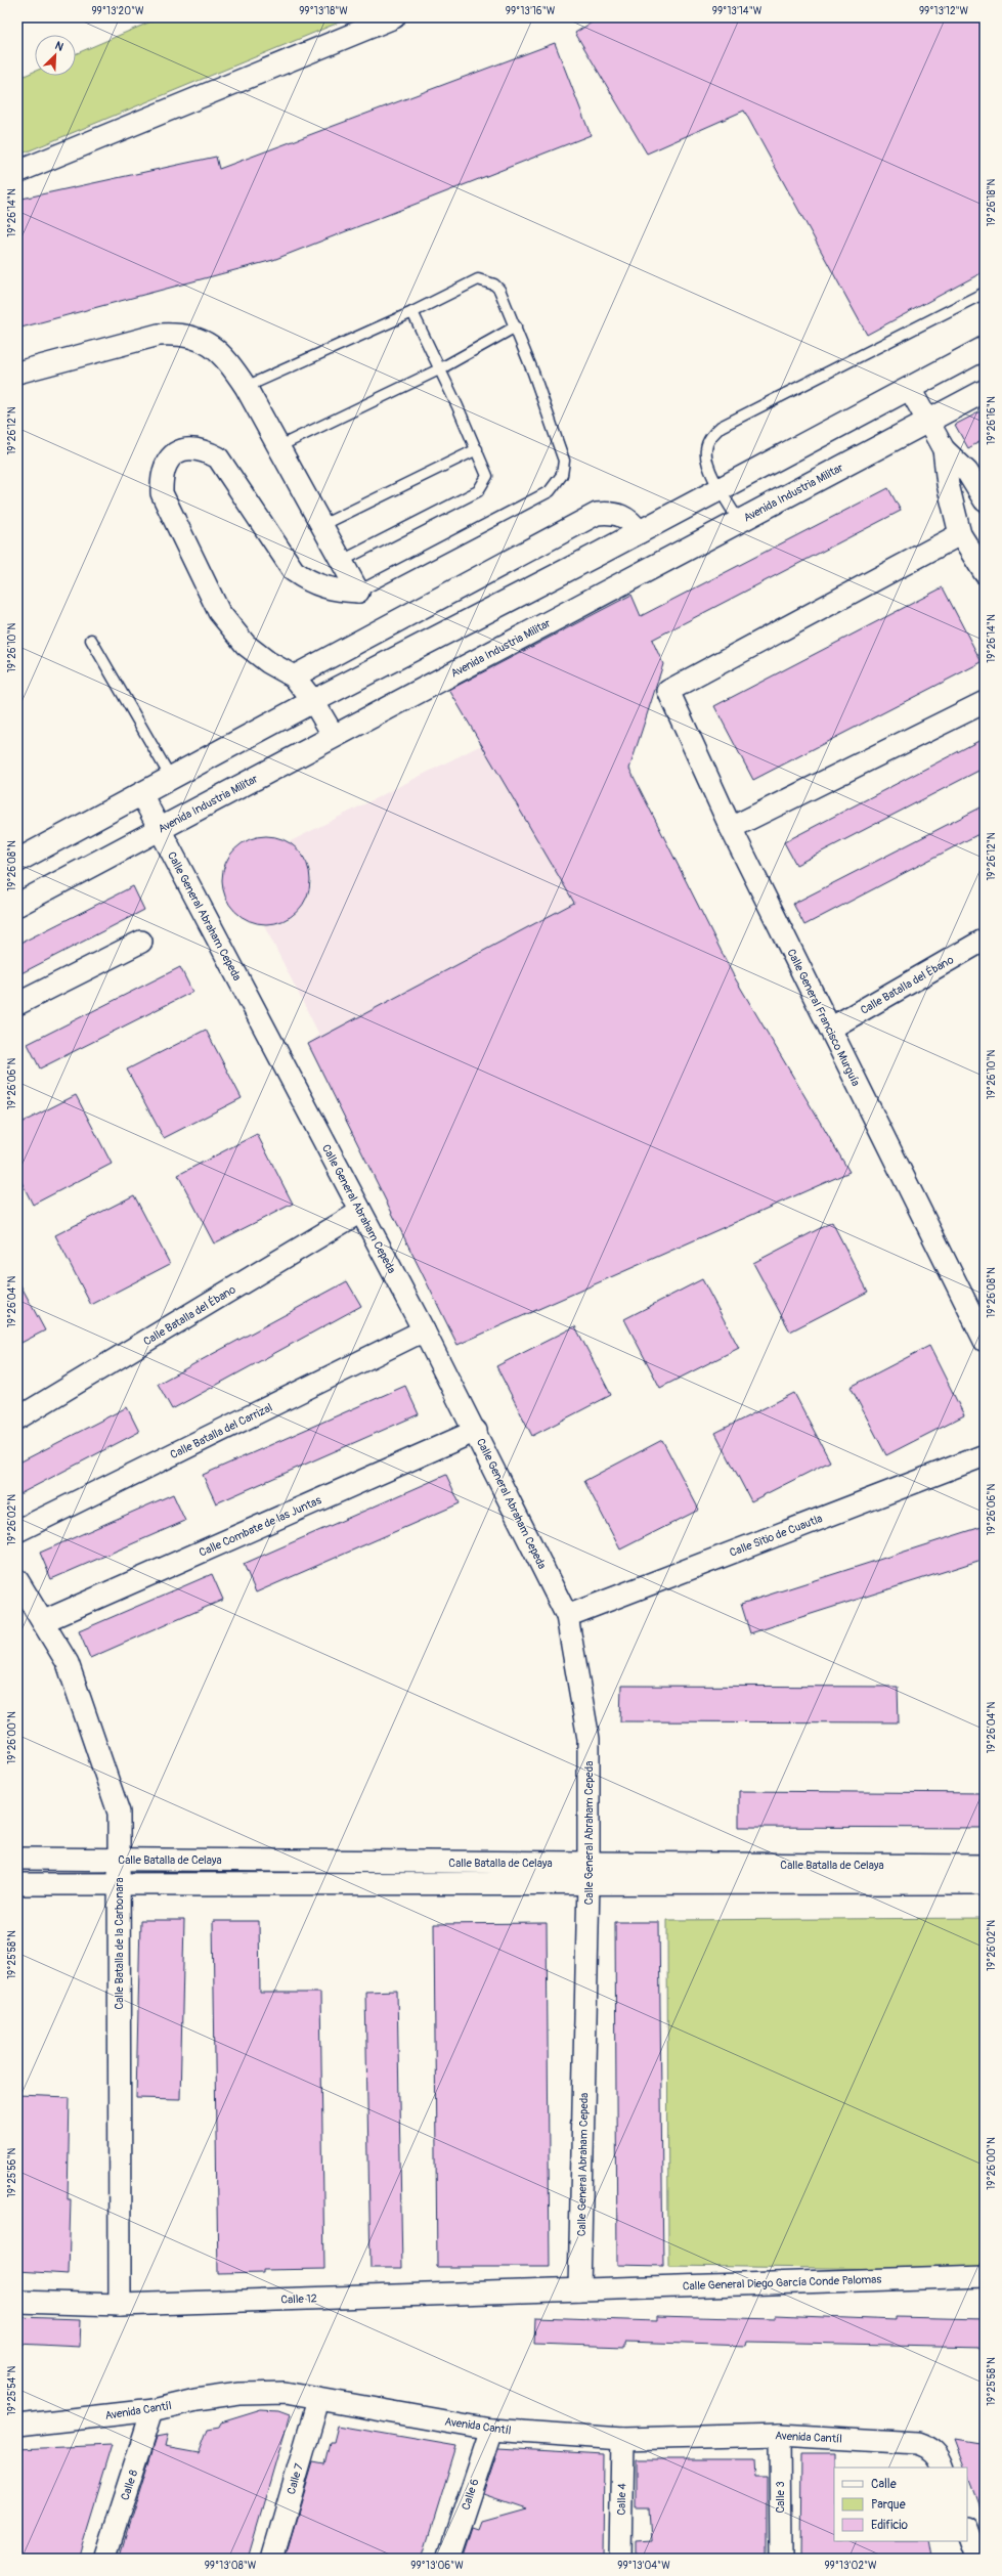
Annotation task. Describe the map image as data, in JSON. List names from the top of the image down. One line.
{"streets":{"main road":["Avenida Industria Militar"],"street":["Calle General Abraham Cepeda","Calle Batalla del Ébano","Calle General Francisco Murguía","Calle Batalla del Carrizal","Calle Combate de las Juntas","Calle Sitio de Cuautla","Calle Batalla de Celaya","Calle Batalla de la Carbonara","Calle General Diego García Conde Palomas","Calle 12","Avenida Cantíl","Calle 7","Calle 8","Calle 6","Calle 3","Calle 4"]},"crossings":[["Avenida Industria Militar","Calle General Abraham Cepeda"],["Calle General Abraham Cepeda","Calle Batalla del Ébano"],["Calle General Abraham Cepeda","Calle Batalla del Carrizal"],["Calle General Abraham Cepeda","Calle Combate de las Juntas"],["Calle General Abraham Cepeda","Calle Sitio de Cuautla"],["Calle General Abraham Cepeda","Calle Batalla de Celaya"],["Calle General Abraham Cepeda","Calle General Diego García Conde Palomas"],["Calle General Abraham Cepeda","Calle 12"],["Calle Batalla del Ébano","Calle General Francisco Murguía"],["Calle Combate de las Juntas","Calle Batalla de la Carbonara"],["Calle Batalla de Celaya","Calle Batalla de la Carbonara"],["Calle Batalla de la Carbonara","Calle 12"],["Calle General Diego García Conde Palomas","Calle 12"],["Avenida Cantíl","Calle 7"],["Avenida Cantíl","Calle 8"],["Avenida Cantíl","Calle 6"],["Avenida Cantíl","Calle 3"],["Avenida Cantíl","Calle 4"]],"legend":["Calle","Parque","Edificio"],"north":"top right","coordinates":["99°13'20\"W","99°13'18\"W","99°13'16\"W","99°13'14\"W","99°13'12\"W","19°26'18\"N","19°26'14\"N","19°26'16\"N","19°26'12\"N","19°26'10\"N","19°26'08\"N","19°26'06\"N","19°26'04\"N","19°26'02\"N","19°26'00\"N","19°25'58\"N","19°25'56\"N","19°25'54\"N","99°13'08\"W","99°13'06\"W","99°13'04\"W","99°13'02\"W"]}
